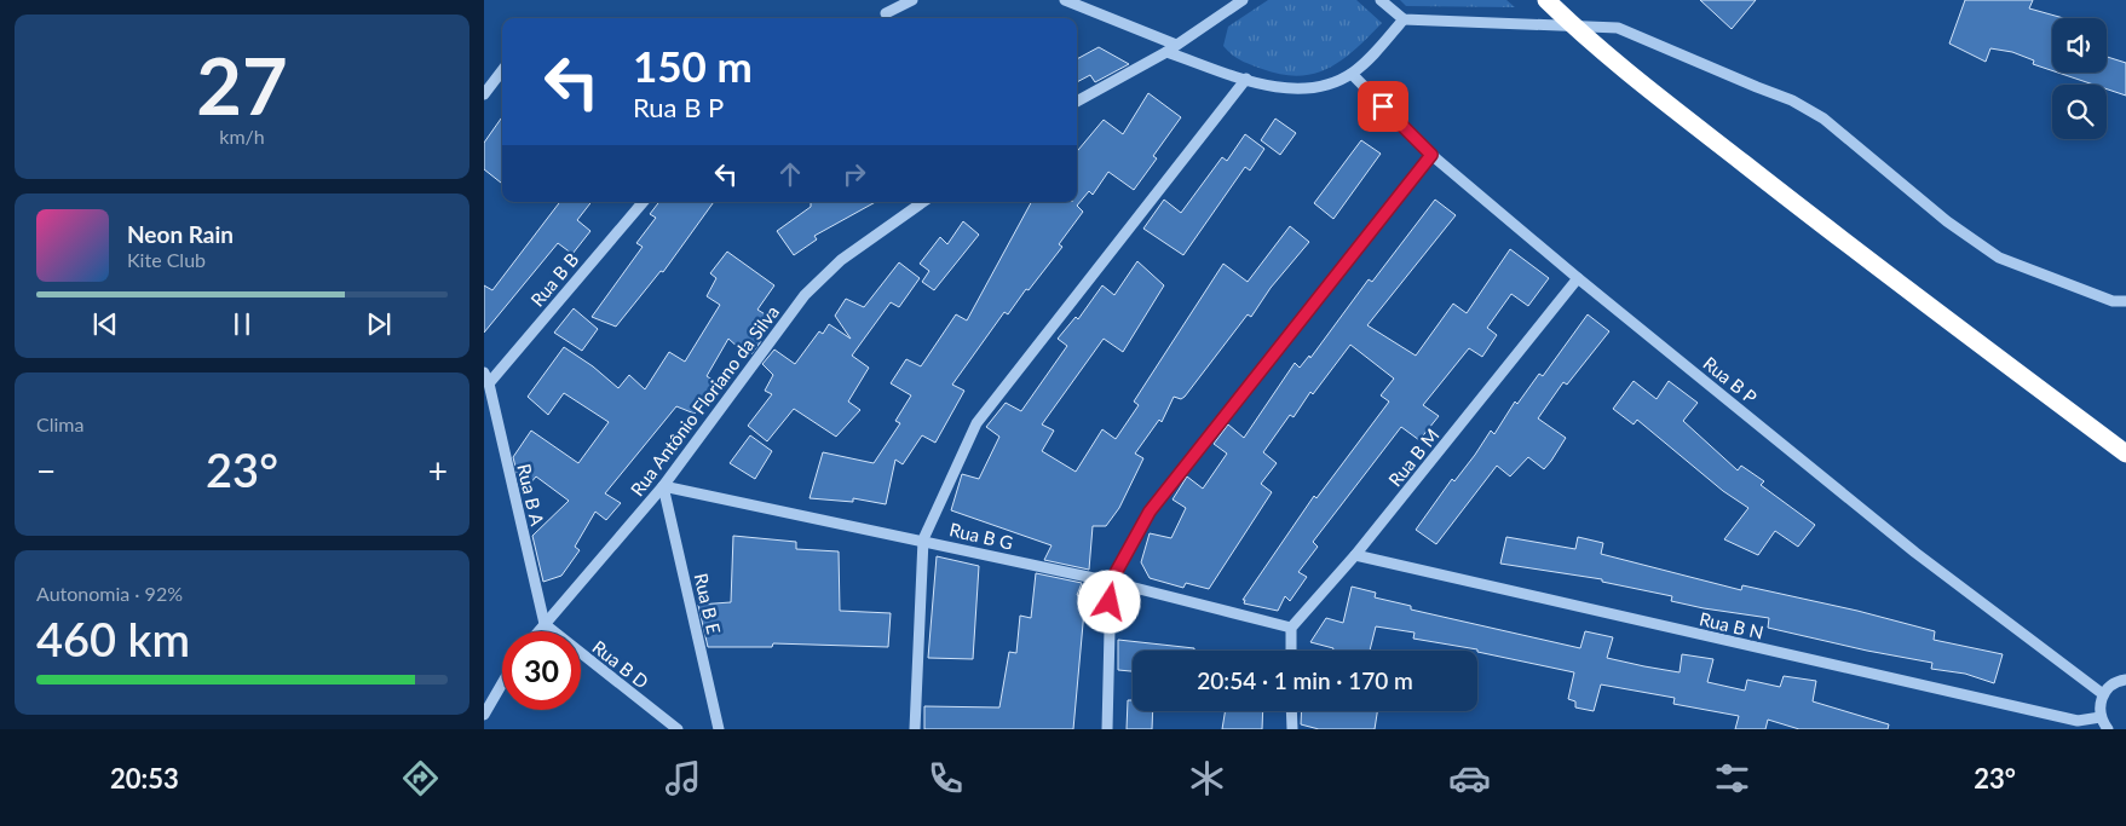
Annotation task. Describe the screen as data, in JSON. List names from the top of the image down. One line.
{"streets":{"street":["Rua B B","Rua B P","Rua Antônio Floriano da Silva","Rua B M","Rua B A","Rua B G","Rua B E","Rua B N","Rua B D"]},"crossings":[["Rua B B","Rua B A"],["Rua B P","Rua B M"],["Rua Antônio Floriano da Silva","Rua B A"],["Rua Antônio Floriano da Silva","Rua B G"],["Rua Antônio Floriano da Silva","Rua B E"],["Rua Antônio Floriano da Silva","Rua B D"],["Rua B M","Rua B G"],["Rua B M","Rua B N"],["Rua B A","Rua B D"],["Rua B G","Rua B E"]],"page":{"tile":[["27","km/h"],"Clima",["Autonomia · 92%","460 km"]],"turn":["150 m","Rua B P"],"song":["Neon Rain","Kite Club"],"heat":["−","23°","+"],"limit":"30","trip":"20:54 · 1 min · 170 m","tabs":["20:53","23°"]}}
